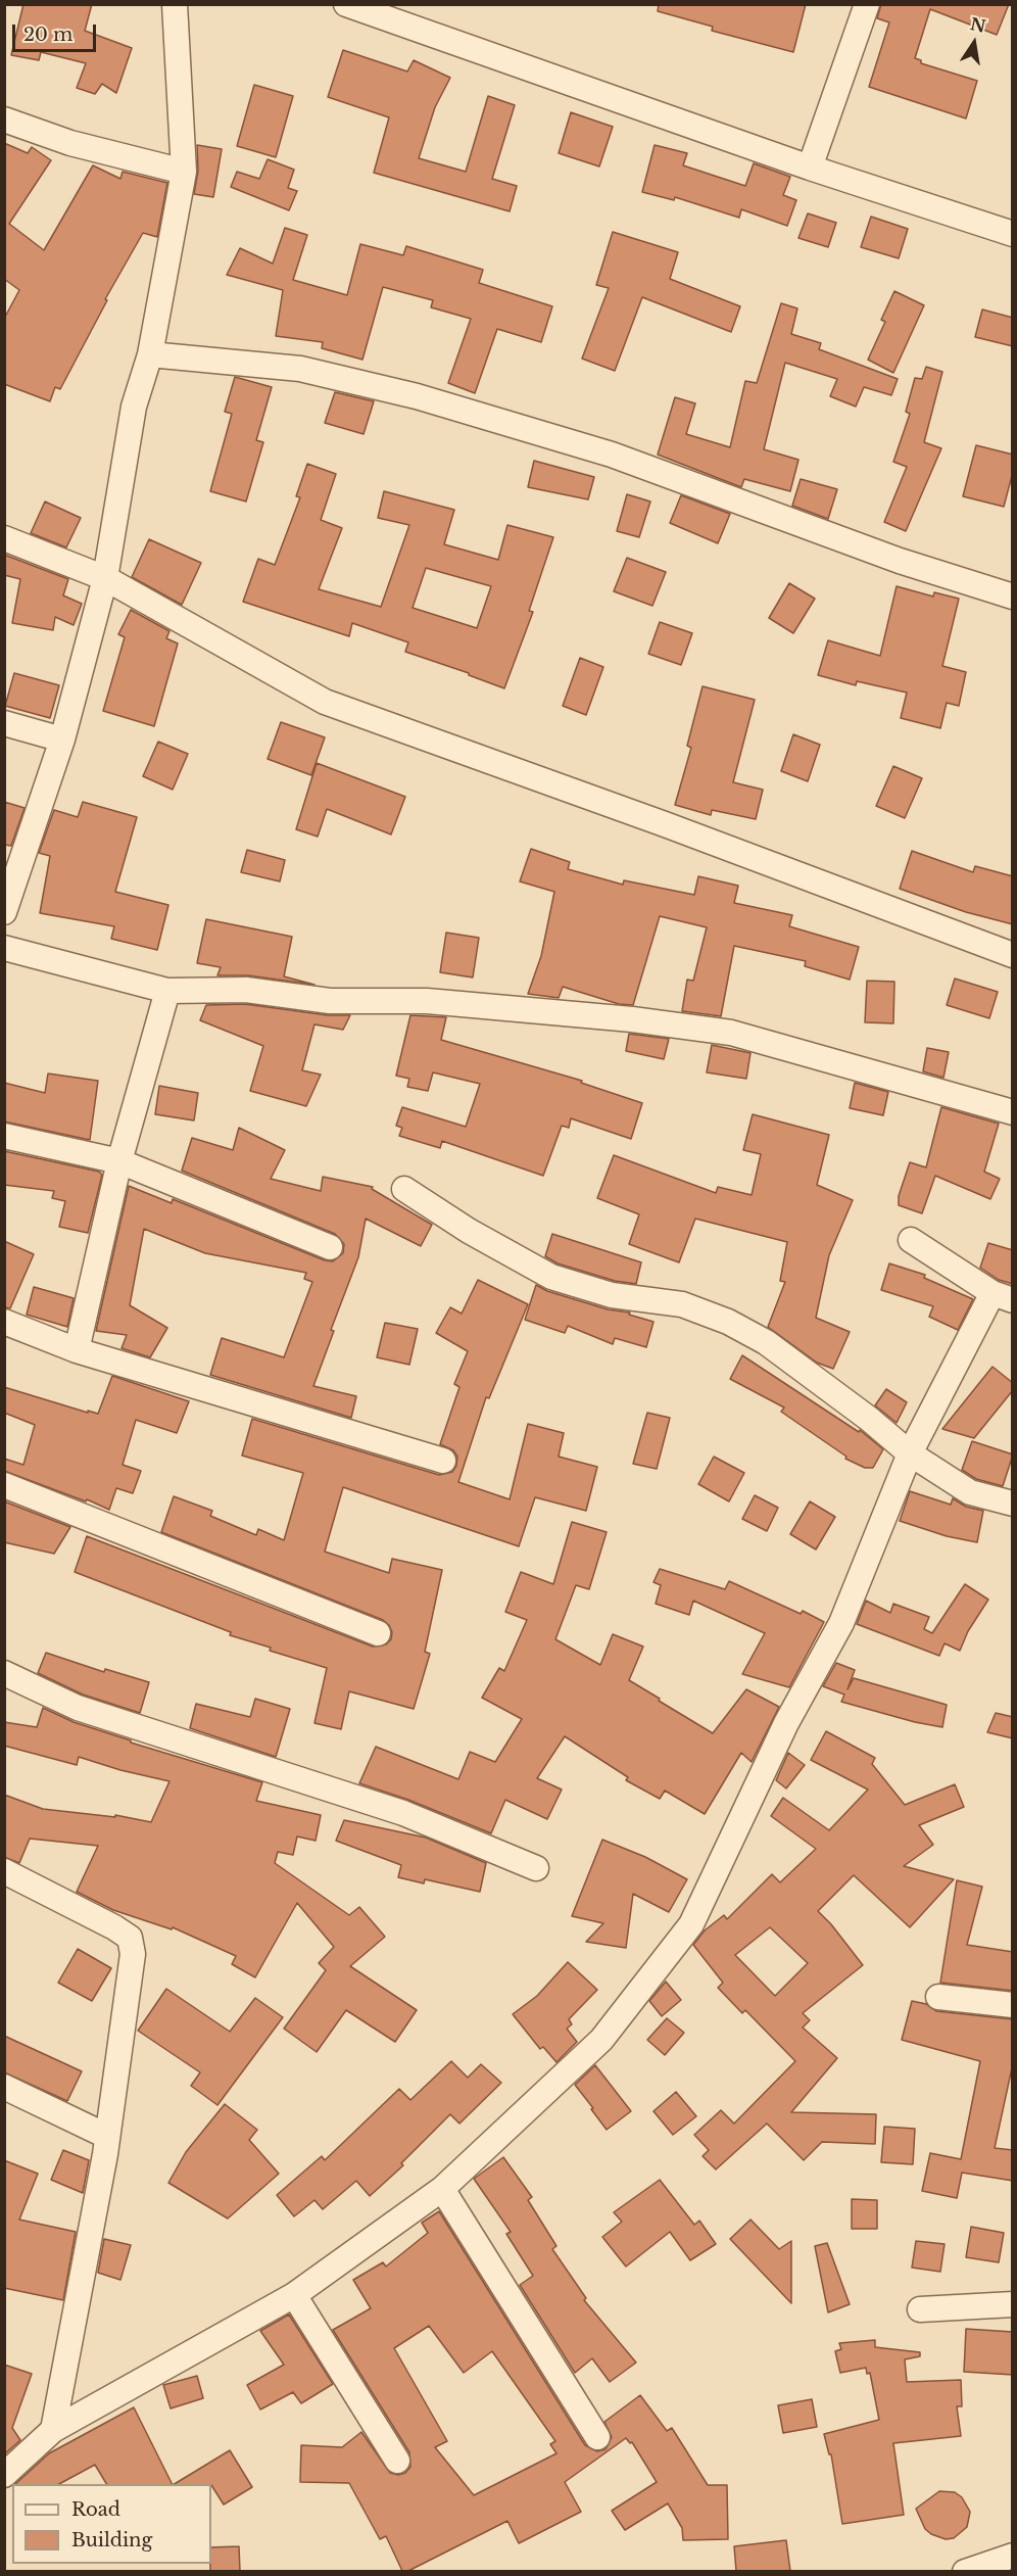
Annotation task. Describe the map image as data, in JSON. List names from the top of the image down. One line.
{"legend":["Road","Building"],"scale_bar":"20 m","north":"top"}
